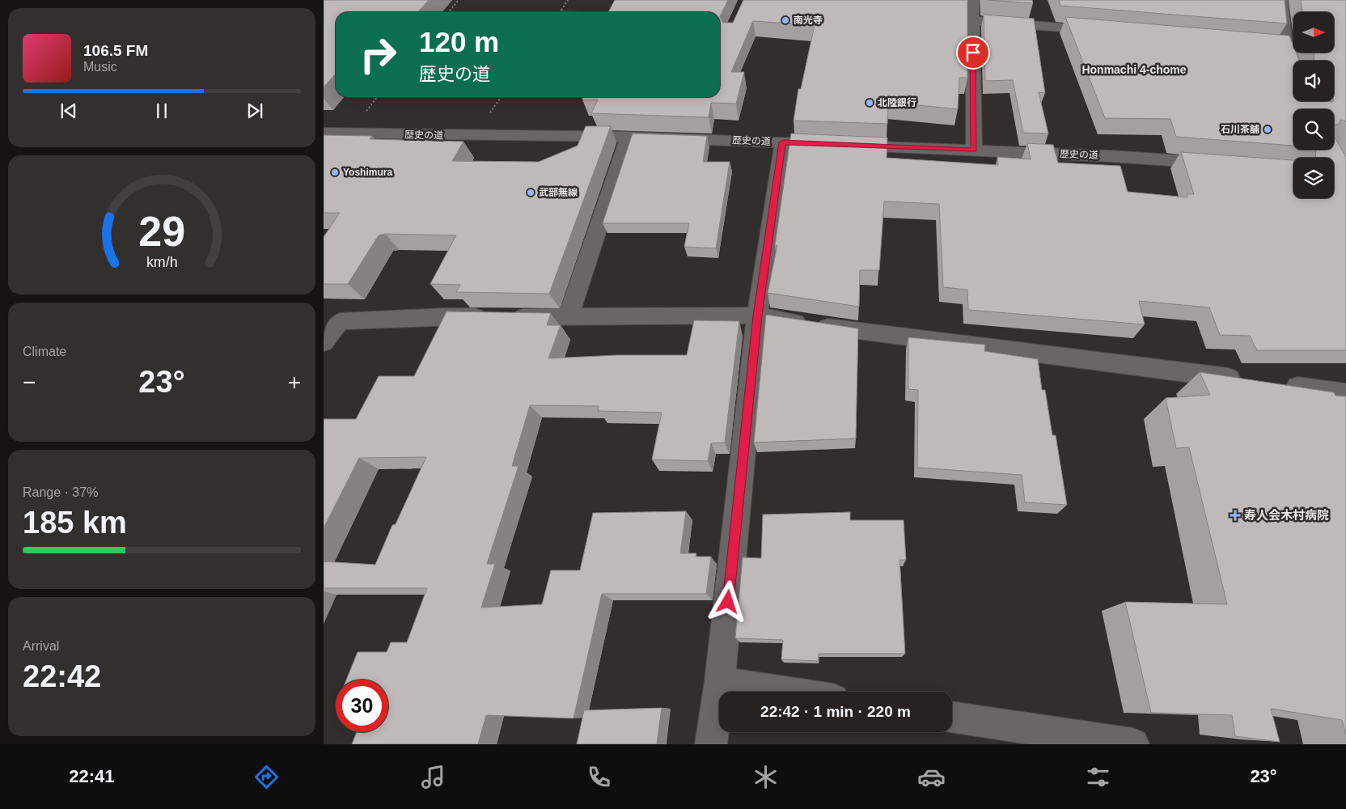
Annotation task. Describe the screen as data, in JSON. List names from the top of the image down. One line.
{"streets":{"street":["歴史の道"]},"districts":["Honmachi 4-chome"],"places":{"other":["南光寺","北陸銀行","石川茶舗","Yoshimura","武部無線"],"health":["寿人会木村病院"]},"north":"right","page":{"turn":["120 m","歴史の道"],"song":["106.5 FM","Music"],"tile":["Climate",["Range · 37%","185 km"],["Arrival","22:42"]],"heat":["−","23°","+"],"limit":"30","trip":"22:42 · 1 min · 220 m","tabs":["22:41","23°"],"gauge":["29","km/h"]}}
